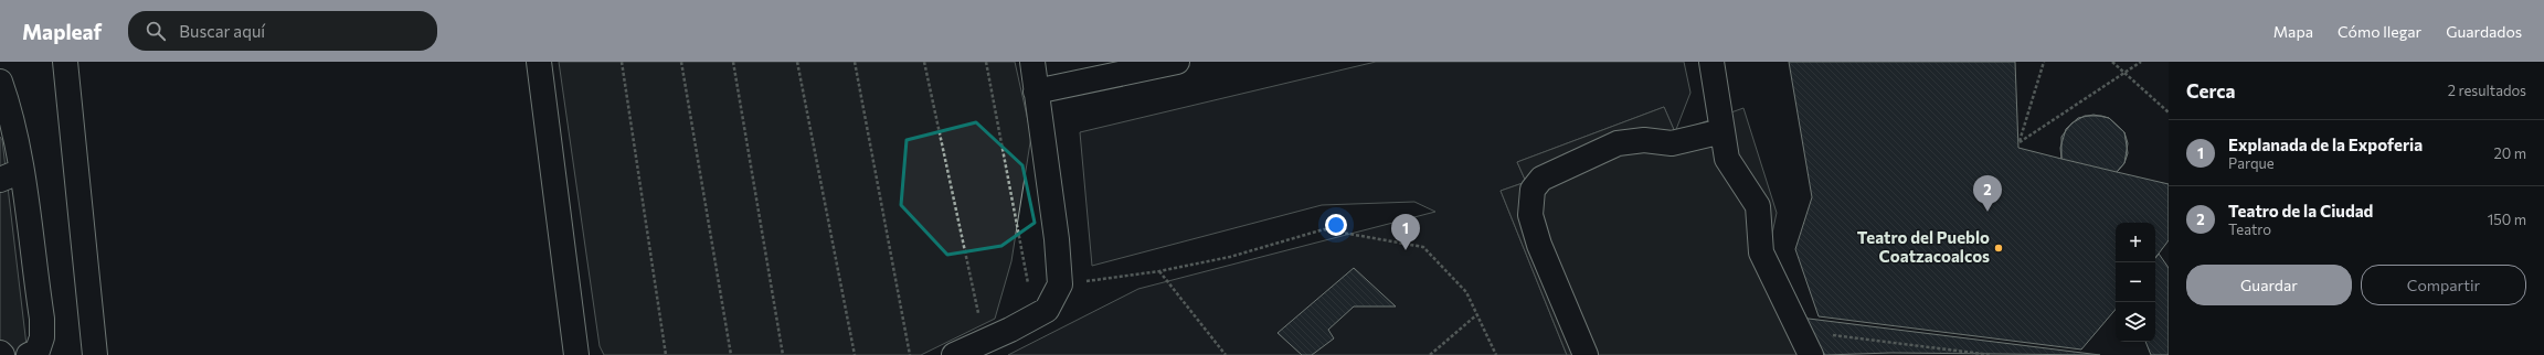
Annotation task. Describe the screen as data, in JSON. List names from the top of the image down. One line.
{"places":["Teatro del Pueblo Coatzacoalcos"],"page":{"header":"Mapleaf","search":"Buscar aquí","nav":["Mapa","Cómo llegar","Guardados"],"heading":["Cerca","2 resultados"],"list":[{"mark":"1","name":"Explanada de la Expoferia","note":"Parque","value":"20 m"},{"mark":"2","name":"Teatro de la Ciudad","note":"Teatro","value":"150 m"}],"pins":["2","1"],"map_buttons":["+","−"],"buttons":["Guardar","Compartir"]}}
